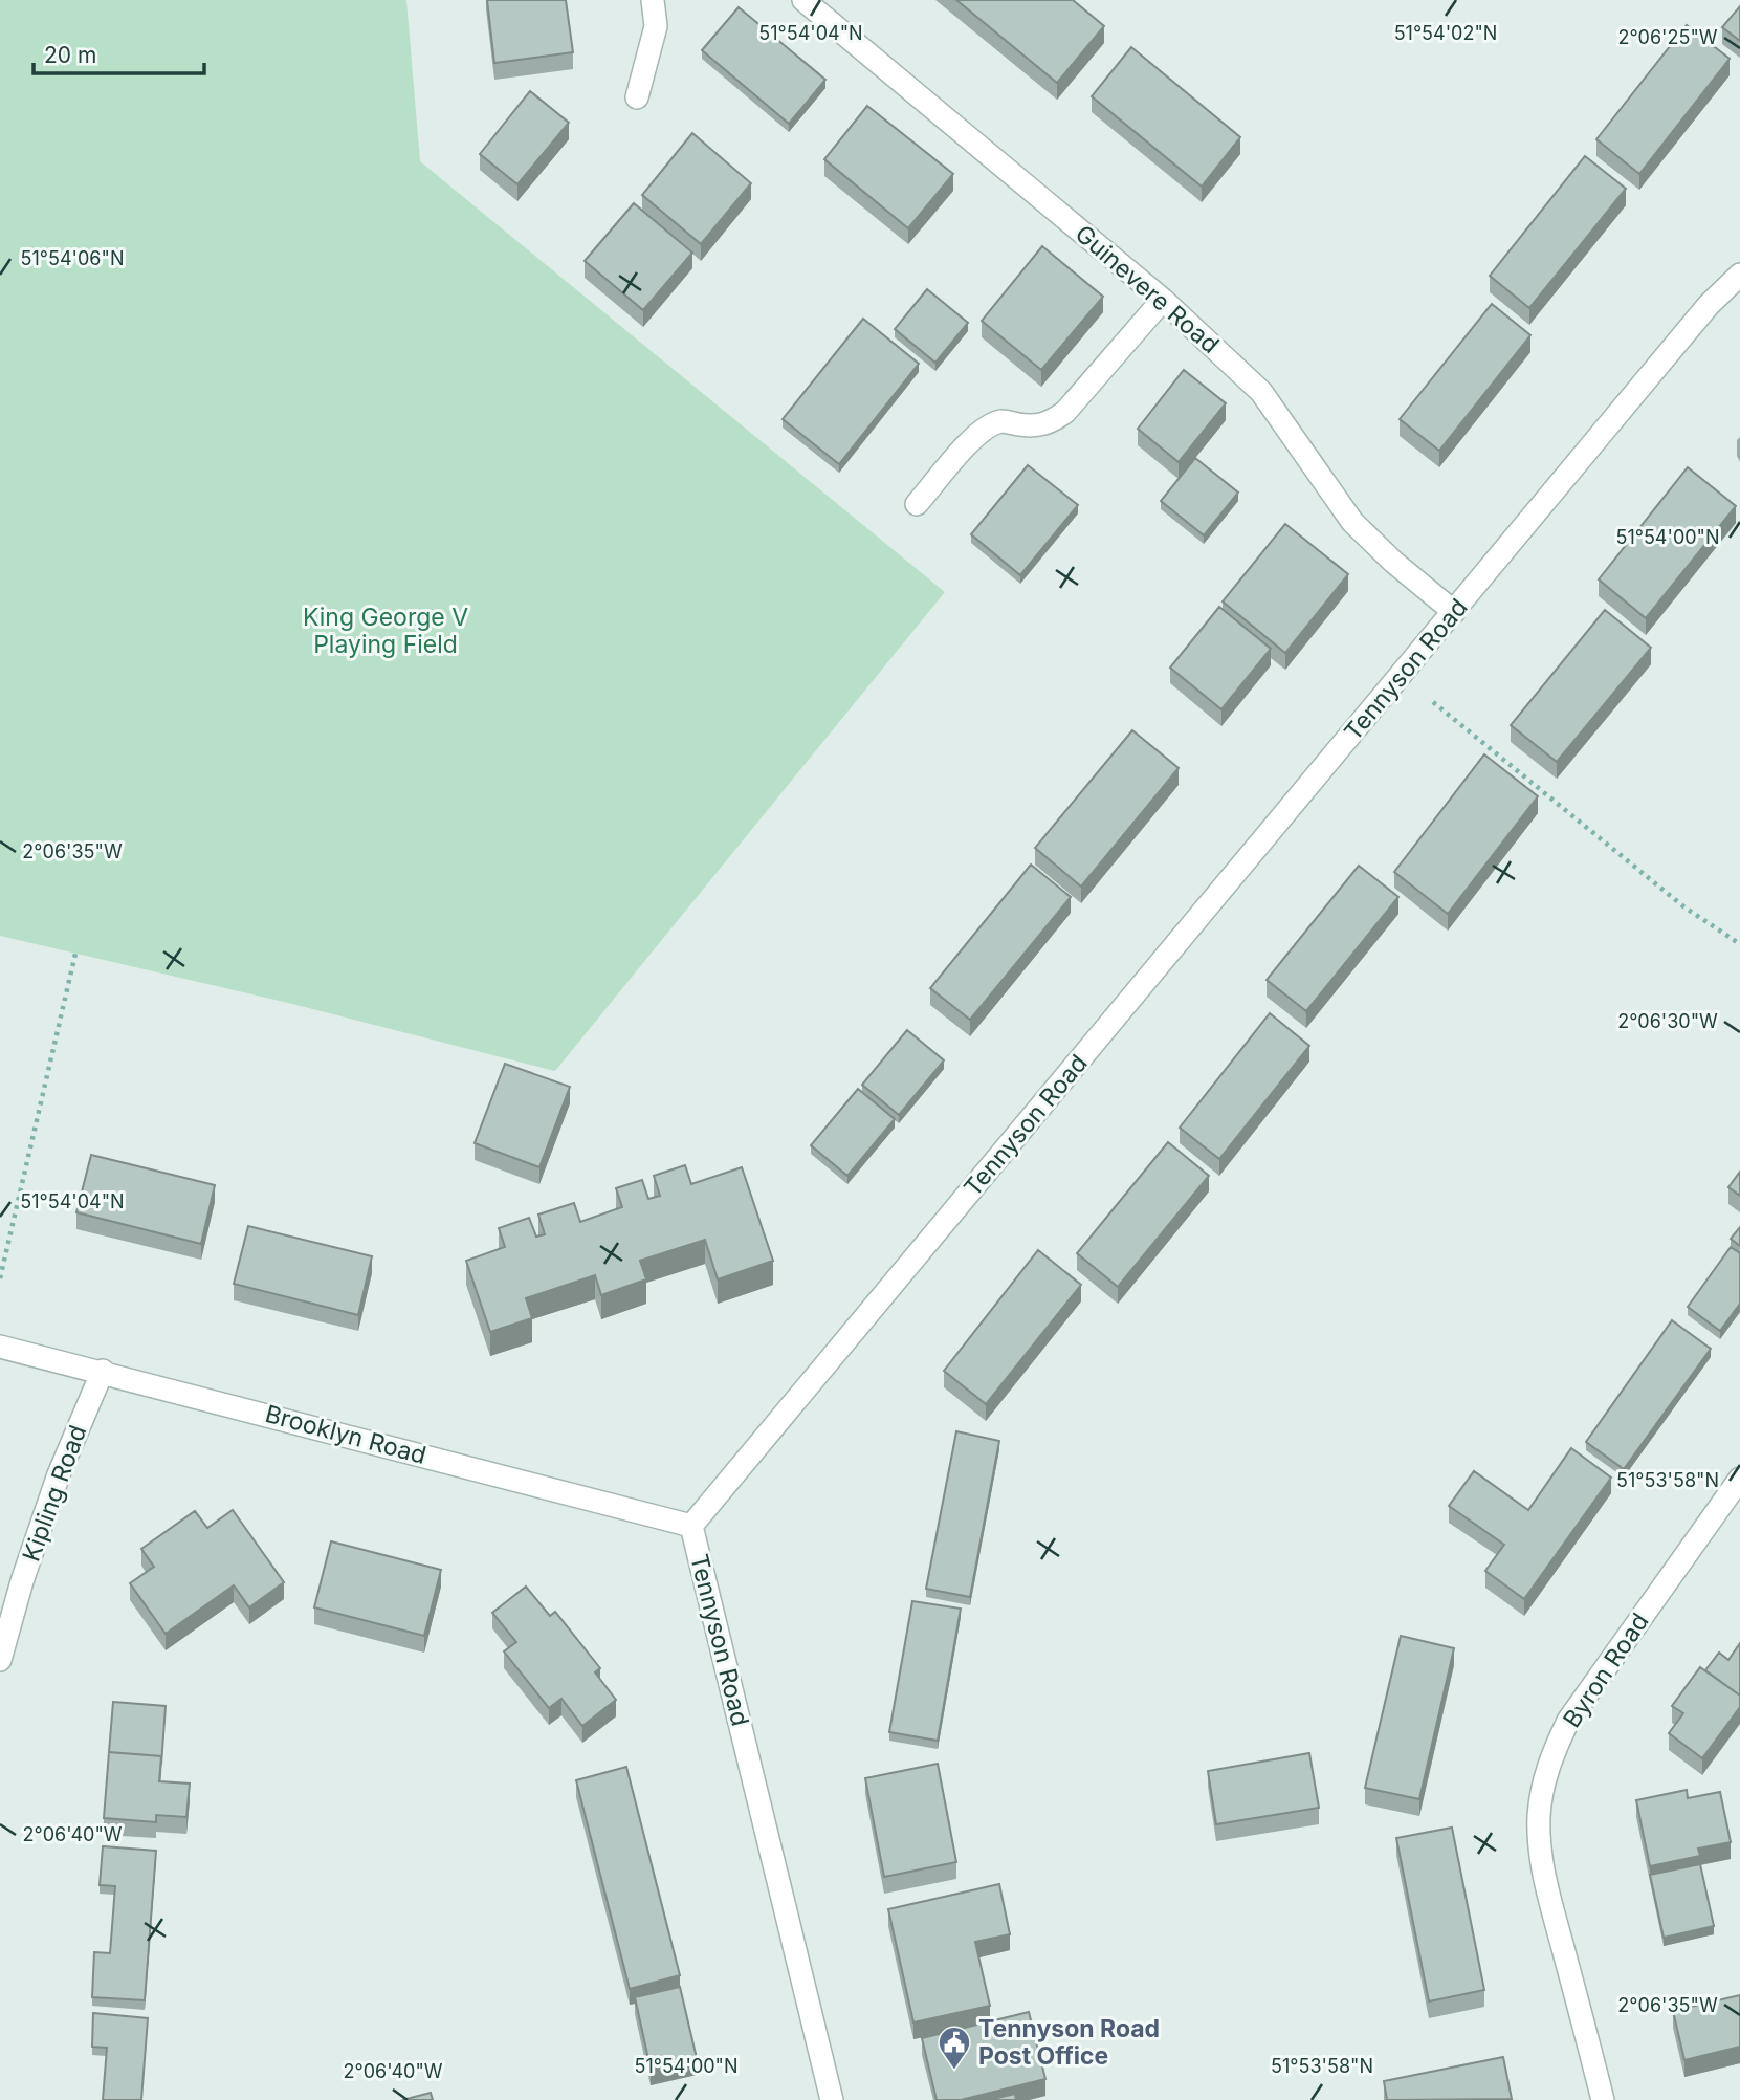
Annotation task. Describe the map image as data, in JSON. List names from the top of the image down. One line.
{"streets":{"street":["Guinevere Road","Tennyson Road","Brooklyn Road","Kipling Road","Byron Road"]},"crossings":[["Guinevere Road","Tennyson Road"],["Tennyson Road","Brooklyn Road"],["Brooklyn Road","Kipling Road"]],"parks":["King George V Playing Field"],"places":{"public building":["Tennyson Road Post Office"]},"scale_bar":"20 m","coordinates":["51°54'04\"N","51°54'02\"N","2°06'25\"W","51°54'06\"N","51°54'00\"N","2°06'35\"W","2°06'30\"W","51°53'58\"N","2°06'40\"W"]}
